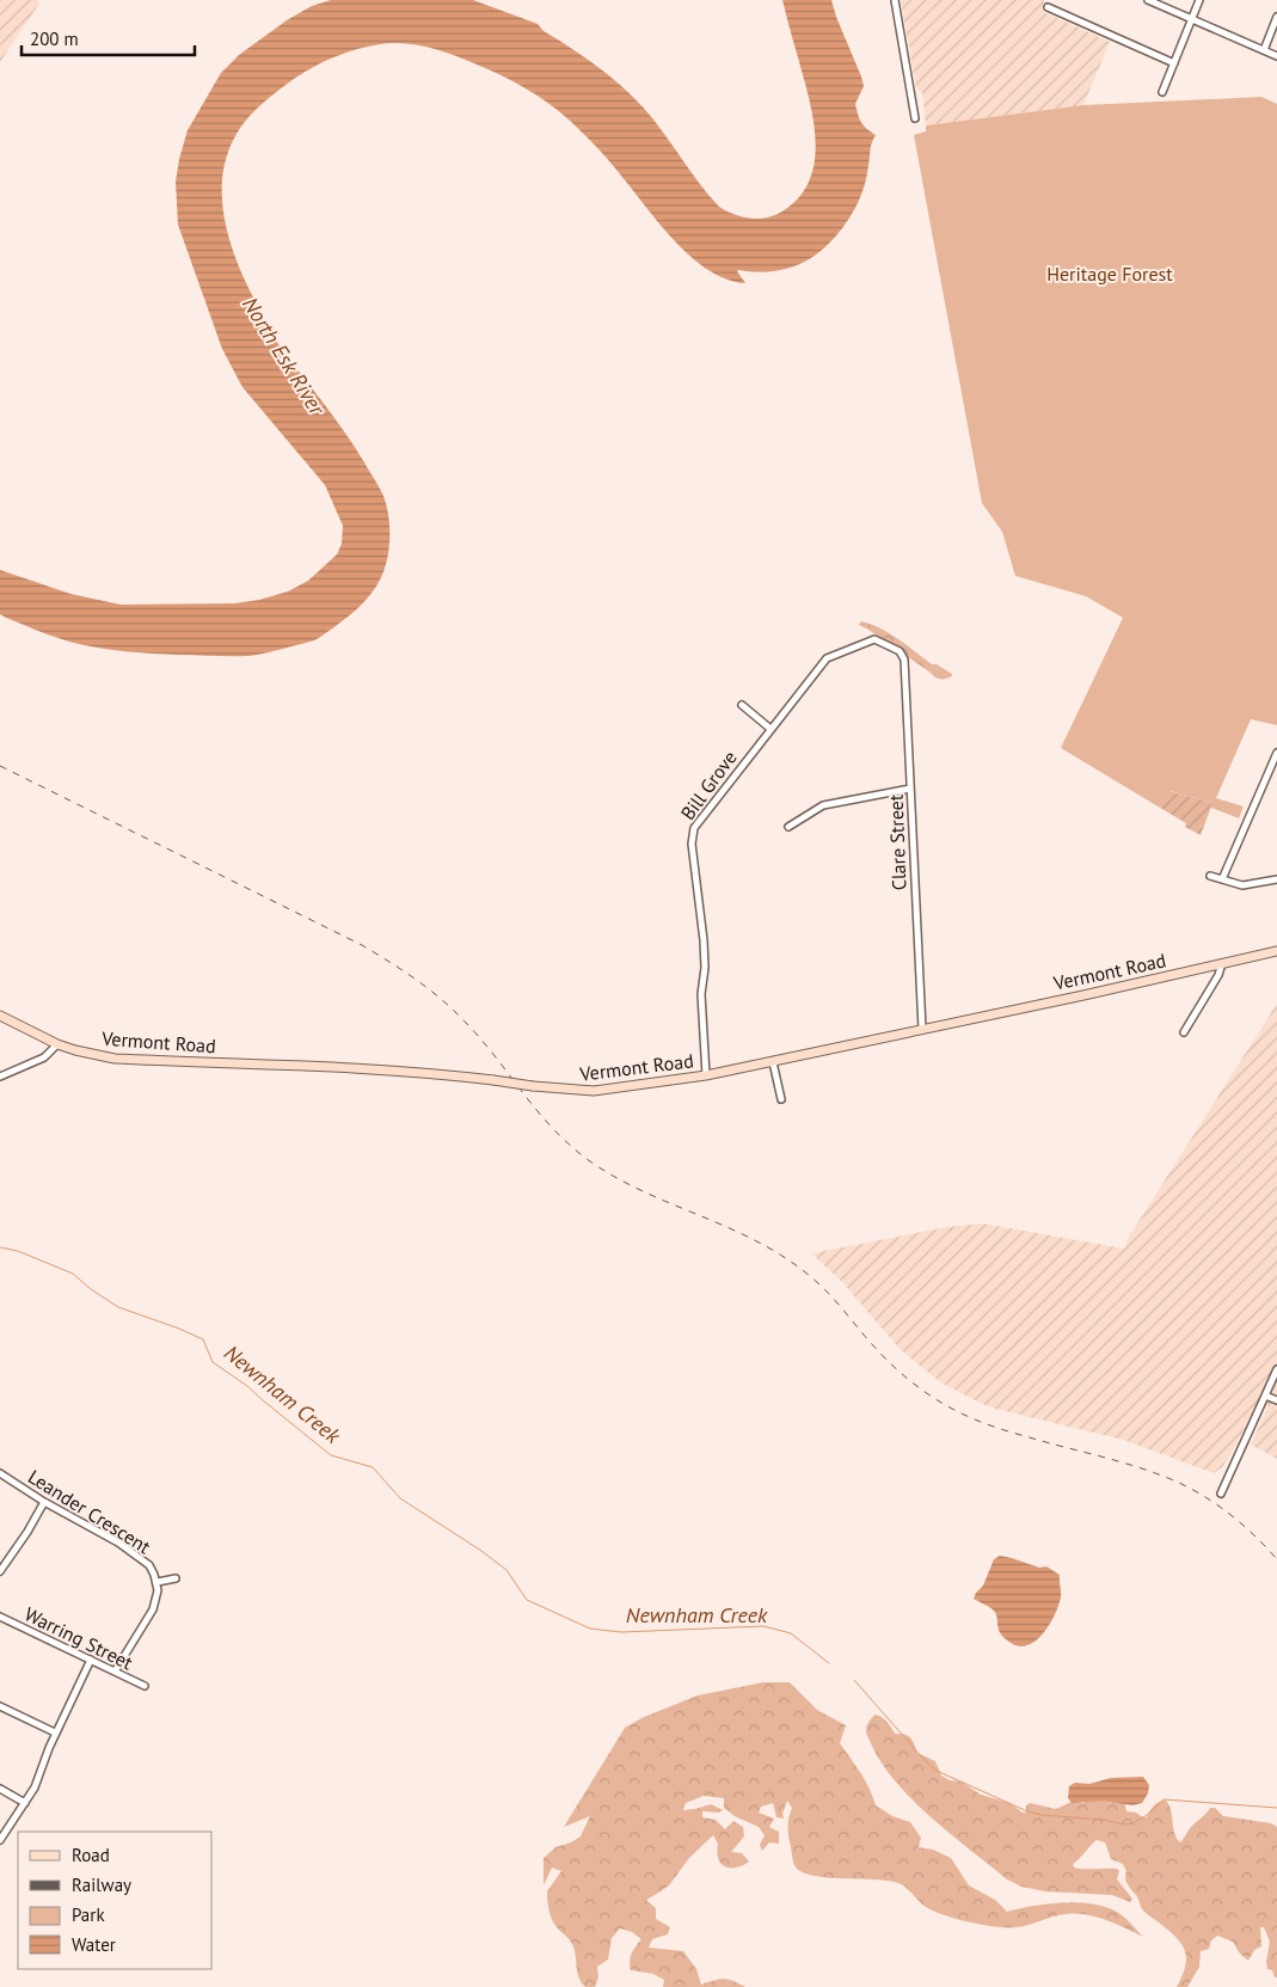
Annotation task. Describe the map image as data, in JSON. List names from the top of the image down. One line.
{"streets":{"street":["Bill Grove","Clare Street","Vermont Road","Leander Crescent","Warring Street"]},"crossings":[["Bill Grove","Clare Street"],["Bill Grove","Vermont Road"],["Clare Street","Vermont Road"],["Leander Crescent","Warring Street"]],"water":["North Esk River","Newnham Creek"],"parks":["Heritage Forest"],"legend":["Road","Railway","Park","Water"],"scale_bar":"200 m"}
